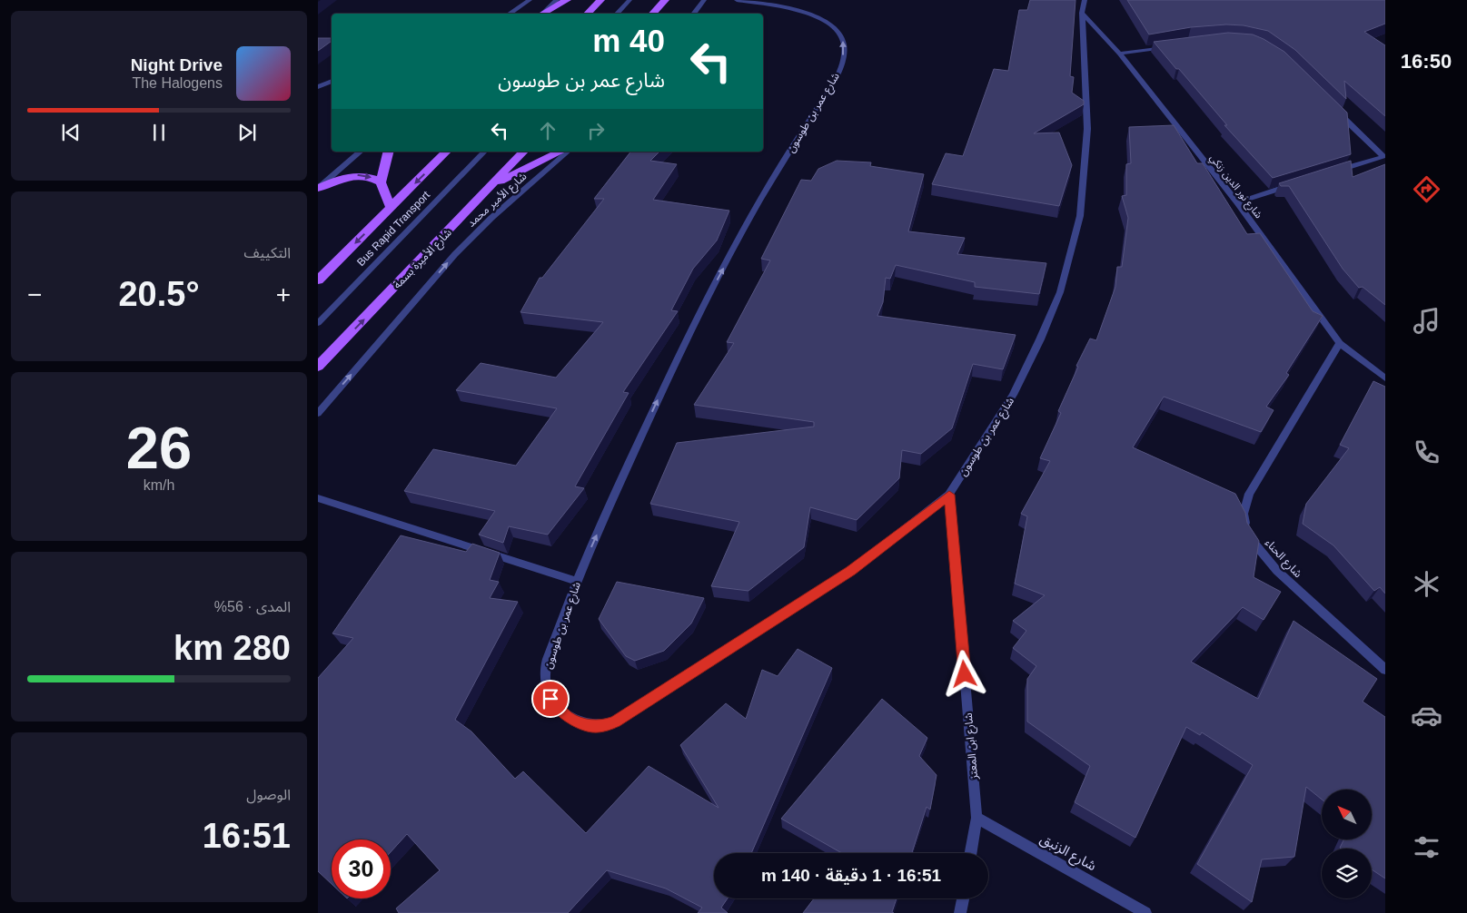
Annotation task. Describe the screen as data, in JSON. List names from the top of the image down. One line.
{"streets":{"main road":["شارع الأميرة بسمة"],"street":["شارع عمر بن طوسون","شارع نور الدين زنكي","شارع الأمير محمد","Bus Rapid Transport","شارع الحناء","شارع ابن المعتز","شارع الزنبق"]},"crossings":[["شارع عمر بن طوسون","شارع نور الدين زنكي"],["شارع عمر بن طوسون","شارع ابن المعتز"],["شارع نور الدين زنكي","شارع الحناء"],["شارع ابن المعتز","شارع الزنبق"]],"one_way":["شارع الأمير محمد"],"north":"top left","page":{"tabs":"16:50","turn":["40 m","شارع عمر بن طوسون"],"song":["Night Drive","The Halogens"],"tile":["التكييف",["26","km/h"],["المدى · 56%","280 km"],["الوصول","16:51"]],"heat":["−","20.5°","+"],"limit":"30","trip":"16:51 · 1 دقيقة · 140 m"}}
